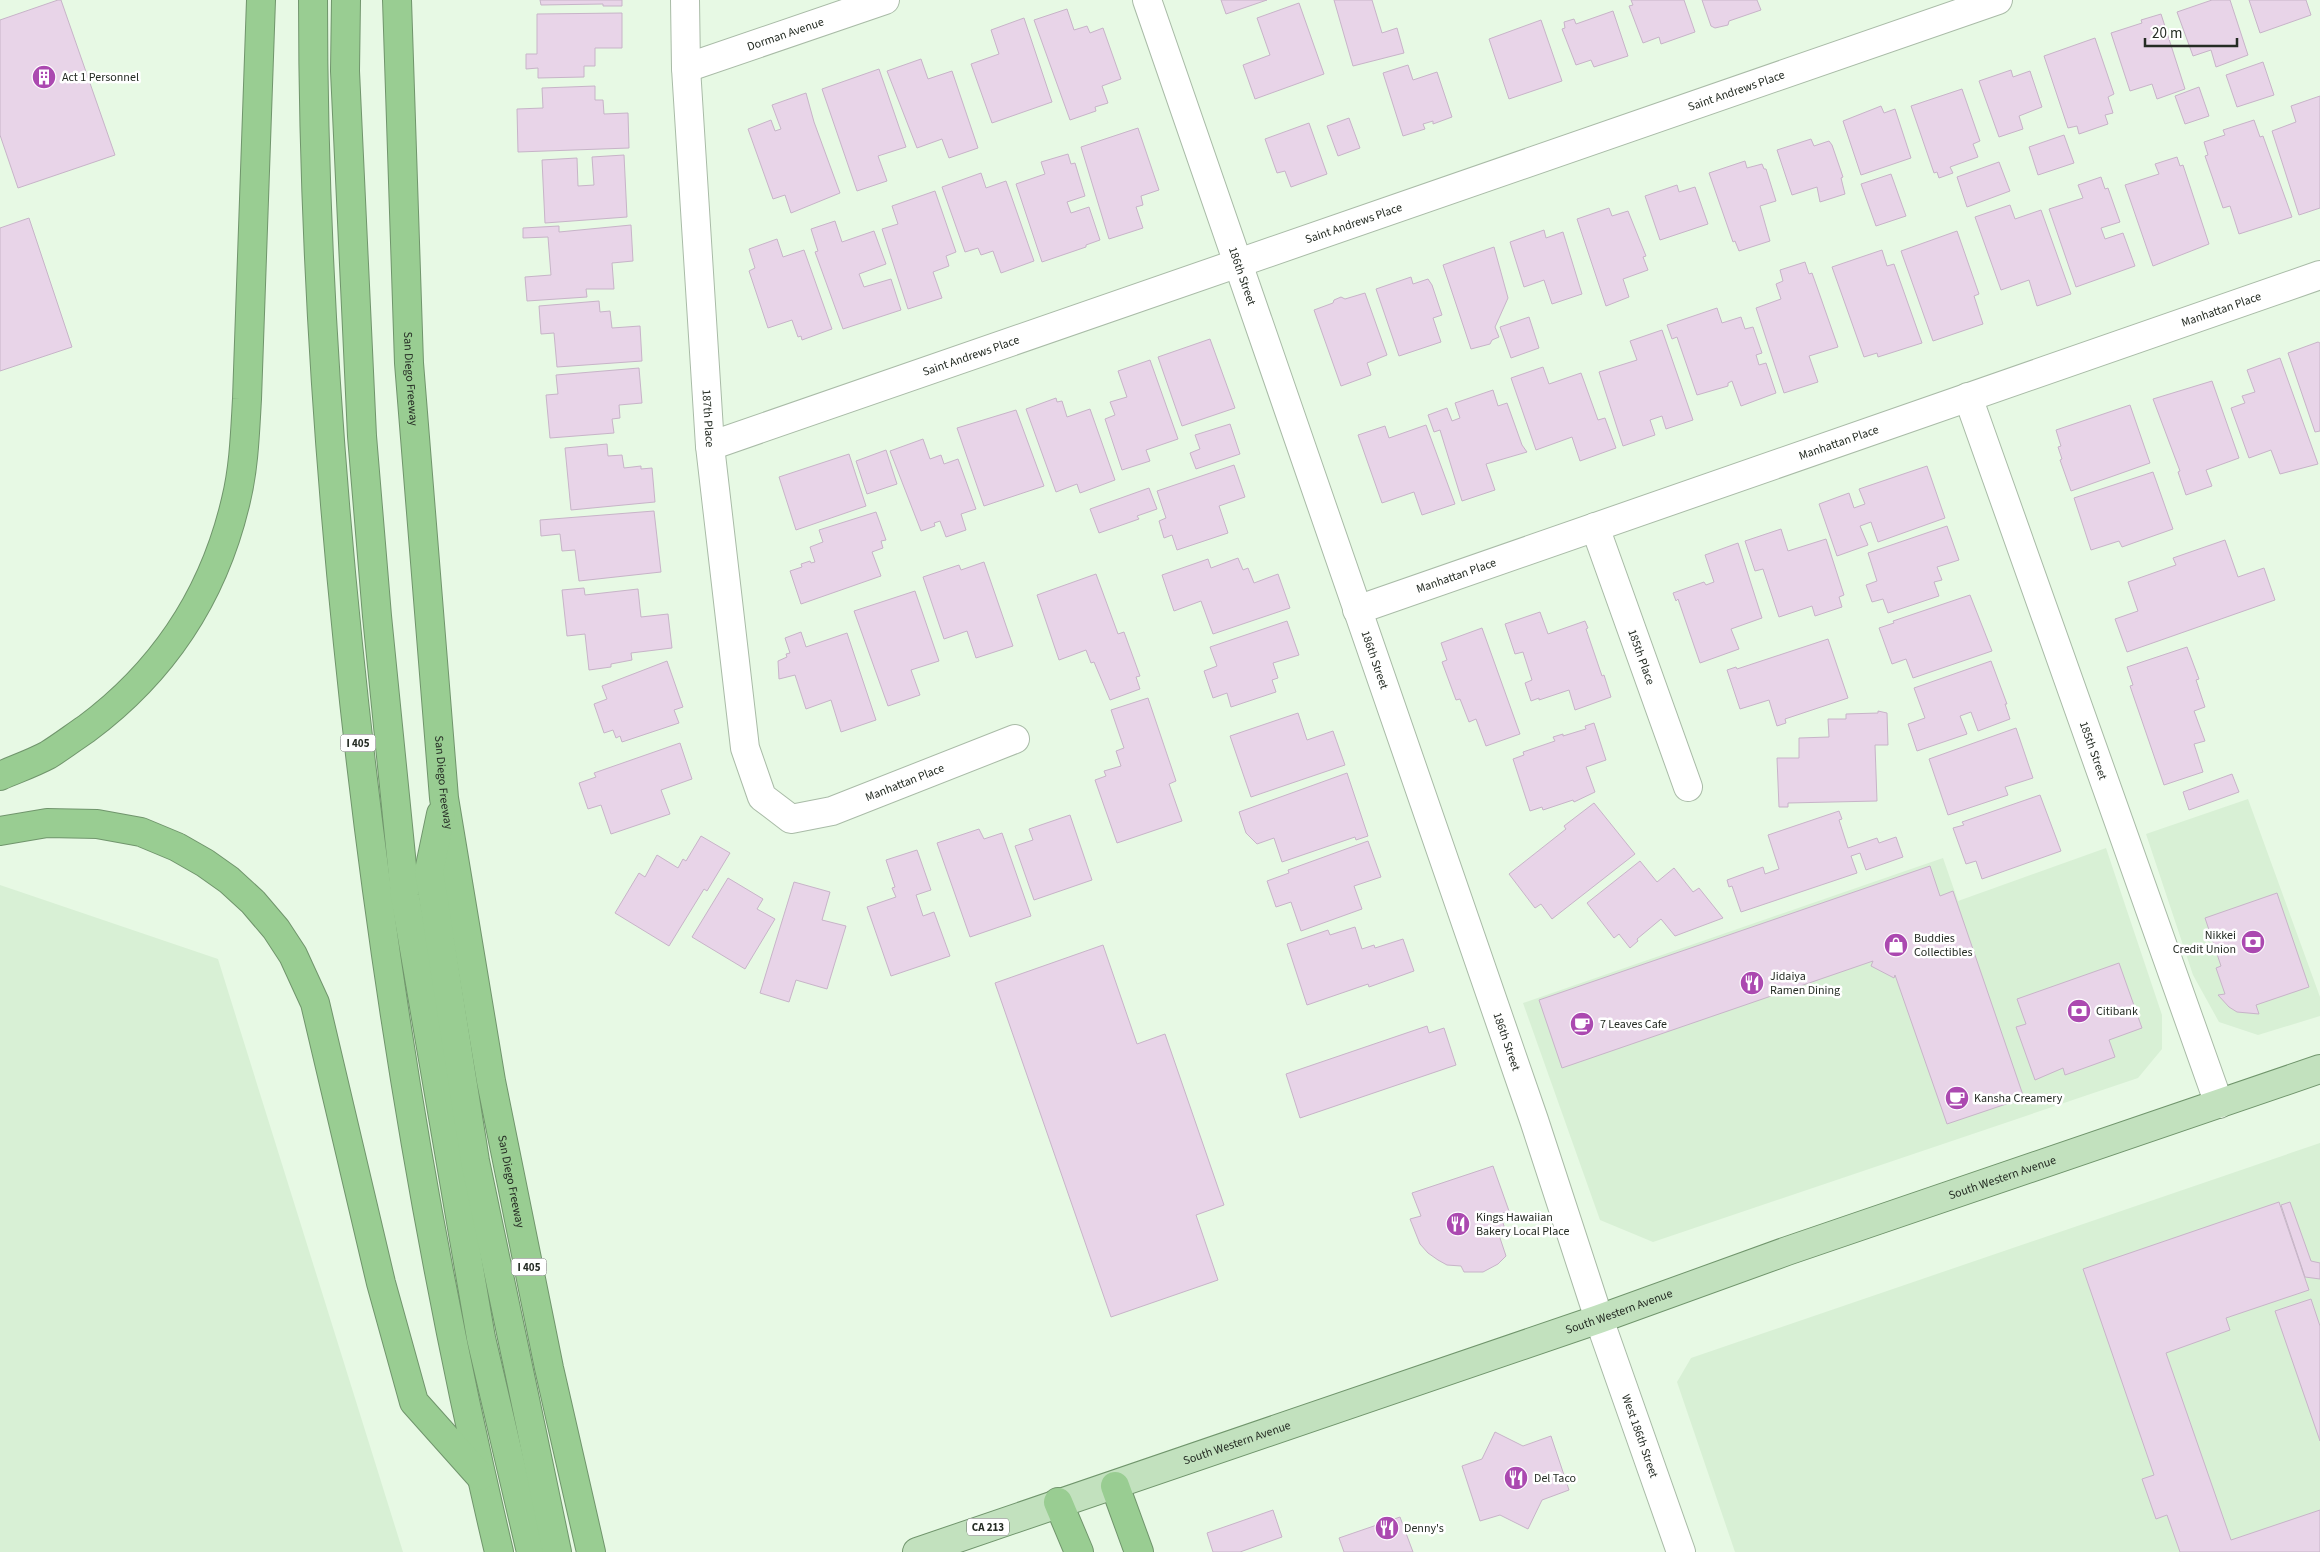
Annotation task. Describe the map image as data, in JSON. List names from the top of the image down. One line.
{"streets":{"highway":["San Diego Freeway","I 405"],"main road":["South Western Avenue","CA 213"],"street":["Dorman Avenue","Saint Andrews Place","186th Street","Manhattan Place","187th Place","185th Place","185th Street","West 186th Street"]},"crossings":[["Dorman Avenue","187th Place"],["Saint Andrews Place","186th Street"],["Saint Andrews Place","187th Place"],["186th Street","Manhattan Place"],["186th Street","South Western Avenue"],["186th Street","West 186th Street"],["Manhattan Place","187th Place"],["Manhattan Place","185th Place"],["Manhattan Place","185th Street"],["185th Street","South Western Avenue"],["South Western Avenue","West 186th Street"]],"places":{"building":["Act 1 Personnel"],"bank":["Nikkei Credit Union","Citibank"],"shop":["Buddies Collectibles"],"restaurant":["Jidaiya Ramen Dining","Kings Hawaiian Bakery Local Place","Del Taco","Denny's"],"cafe":["7 Leaves Cafe","Kansha Creamery"]},"scale_bar":"20 m"}
